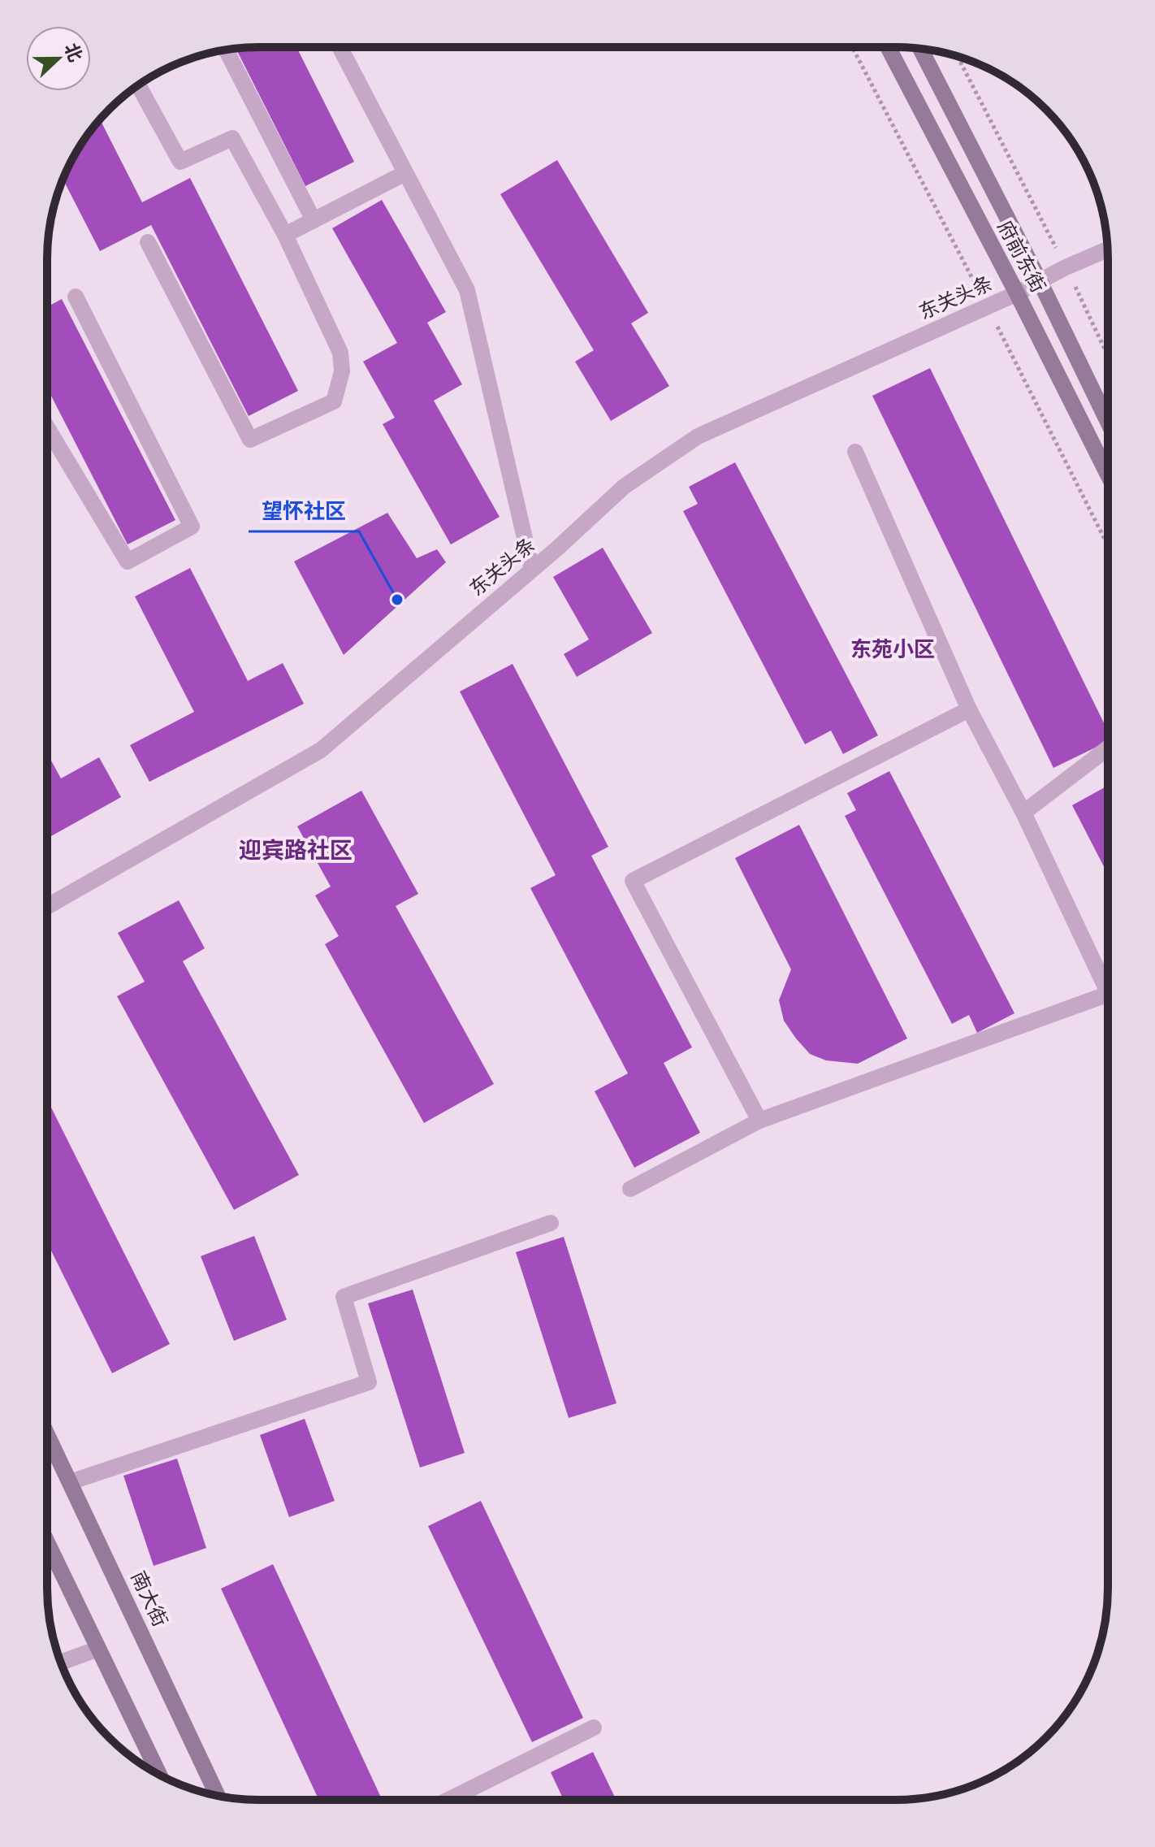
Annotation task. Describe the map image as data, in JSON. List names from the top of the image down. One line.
{"streets":{"main road":["府前东街","南大街"],"street":["东关头条"]},"crossings":[["府前东街","东关头条"]],"districts":["东苑小区","迎宾路社区"],"places":["望怀社区"],"north":"right"}
